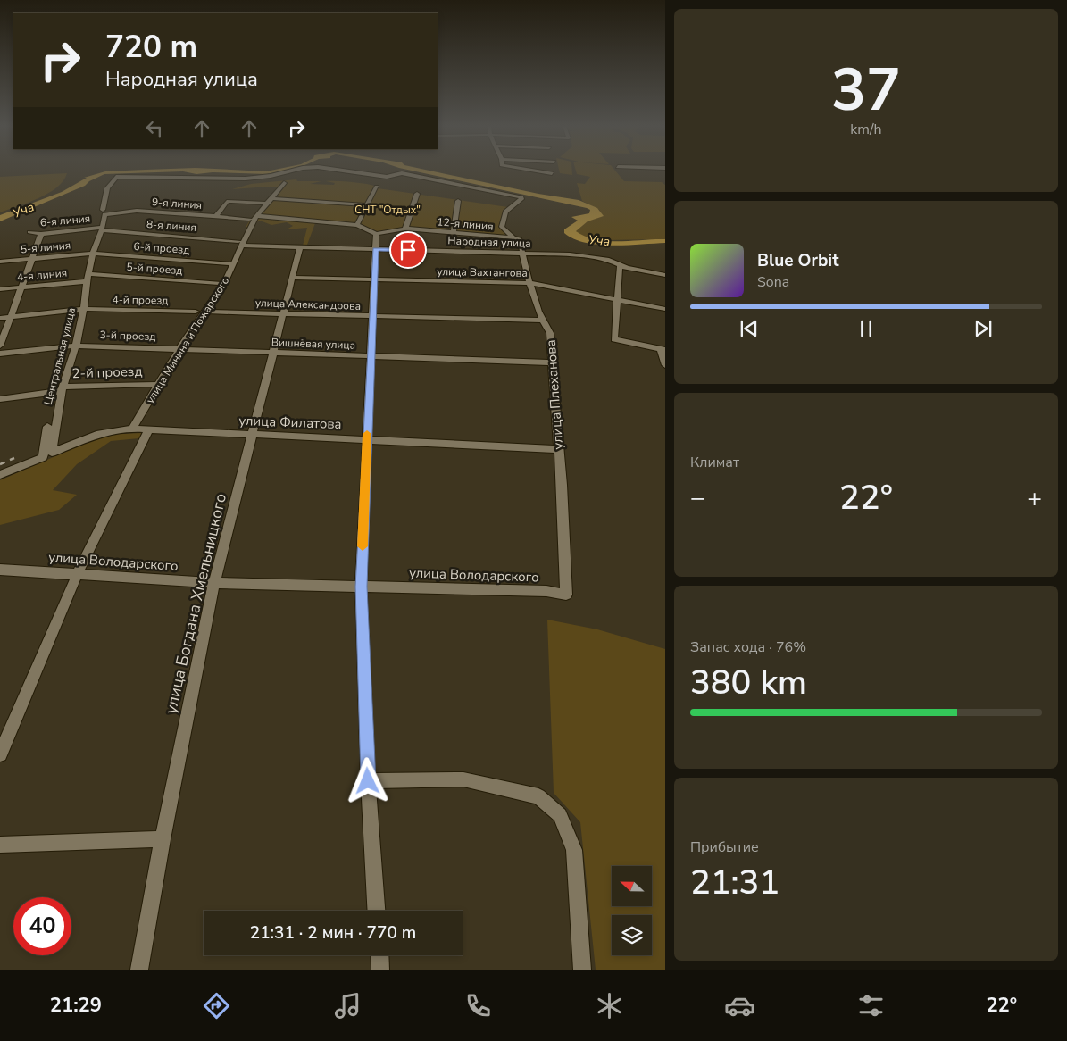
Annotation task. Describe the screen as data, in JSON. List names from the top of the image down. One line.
{"streets":{"street":["9-я линия","6-я линия","12-я линия","8-я линия","Народная улица","5-я линия","6-й проезд","5-й проезд","улица Вахтангова","4-я линия","4-й проезд","улица Александрова","3-й проезд","улица Минина и Пожарского","Вишнёвая улица","Центральная улица","2-й проезд","улица Плеханова","улица Филатова","улица Володарского","улица Богдана Хмельницкого"]},"crossings":[["9-я линия","Центральная улица"],["6-я линия","8-я линия"],["6-я линия","Центральная улица"],["12-я линия","улица Плеханова"],["8-я линия","Народная улица"],["8-я линия","улица Минина и Пожарского"],["8-я линия","Центральная улица"],["Народная улица","улица Минина и Пожарского"],["Народная улица","улица Плеханова"],["Народная улица","улица Богдана Хмельницкого"],["5-я линия","6-й проезд"],["5-я линия","Центральная улица"],["6-й проезд","Центральная улица"],["5-й проезд","4-я линия"],["5-й проезд","Центральная улица"],["улица Вахтангова","улица Плеханова"],["улица Вахтангова","улица Богдана Хмельницкого"],["4-я линия","Центральная улица"],["4-й проезд","Центральная улица"],["улица Александрова","улица Минина и Пожарского"],["улица Александрова","улица Плеханова"],["улица Александрова","улица Богдана Хмельницкого"],["3-й проезд","улица Минина и Пожарского"],["3-й проезд","Вишнёвая улица"],["3-й проезд","Центральная улица"],["улица Минина и Пожарского","Вишнёвая улица"],["улица Минина и Пожарского","улица Филатова"],["Вишнёвая улица","улица Плеханова"],["Вишнёвая улица","улица Богдана Хмельницкого"],["Центральная улица","2-й проезд"],["Центральная улица","улица Филатова"],["улица Плеханова","улица Филатова"],["улица Плеханова","улица Володарского"],["улица Филатова","улица Богдана Хмельницкого"],["улица Володарского","улица Богдана Хмельницкого"]],"water":["Уча"],"parks":["СНТ \"Отдых\""],"north":"left","page":{"tile":[["37","km/h"],"Климат",["Запас хода · 76%","380 km"],["Прибытие","21:31"]],"turn":["720 m","Народная улица"],"song":["Blue Orbit","Sona"],"heat":["−","22°","+"],"limit":"40","trip":"21:31 · 2 мин · 770 m","tabs":["21:29","22°"]}}
